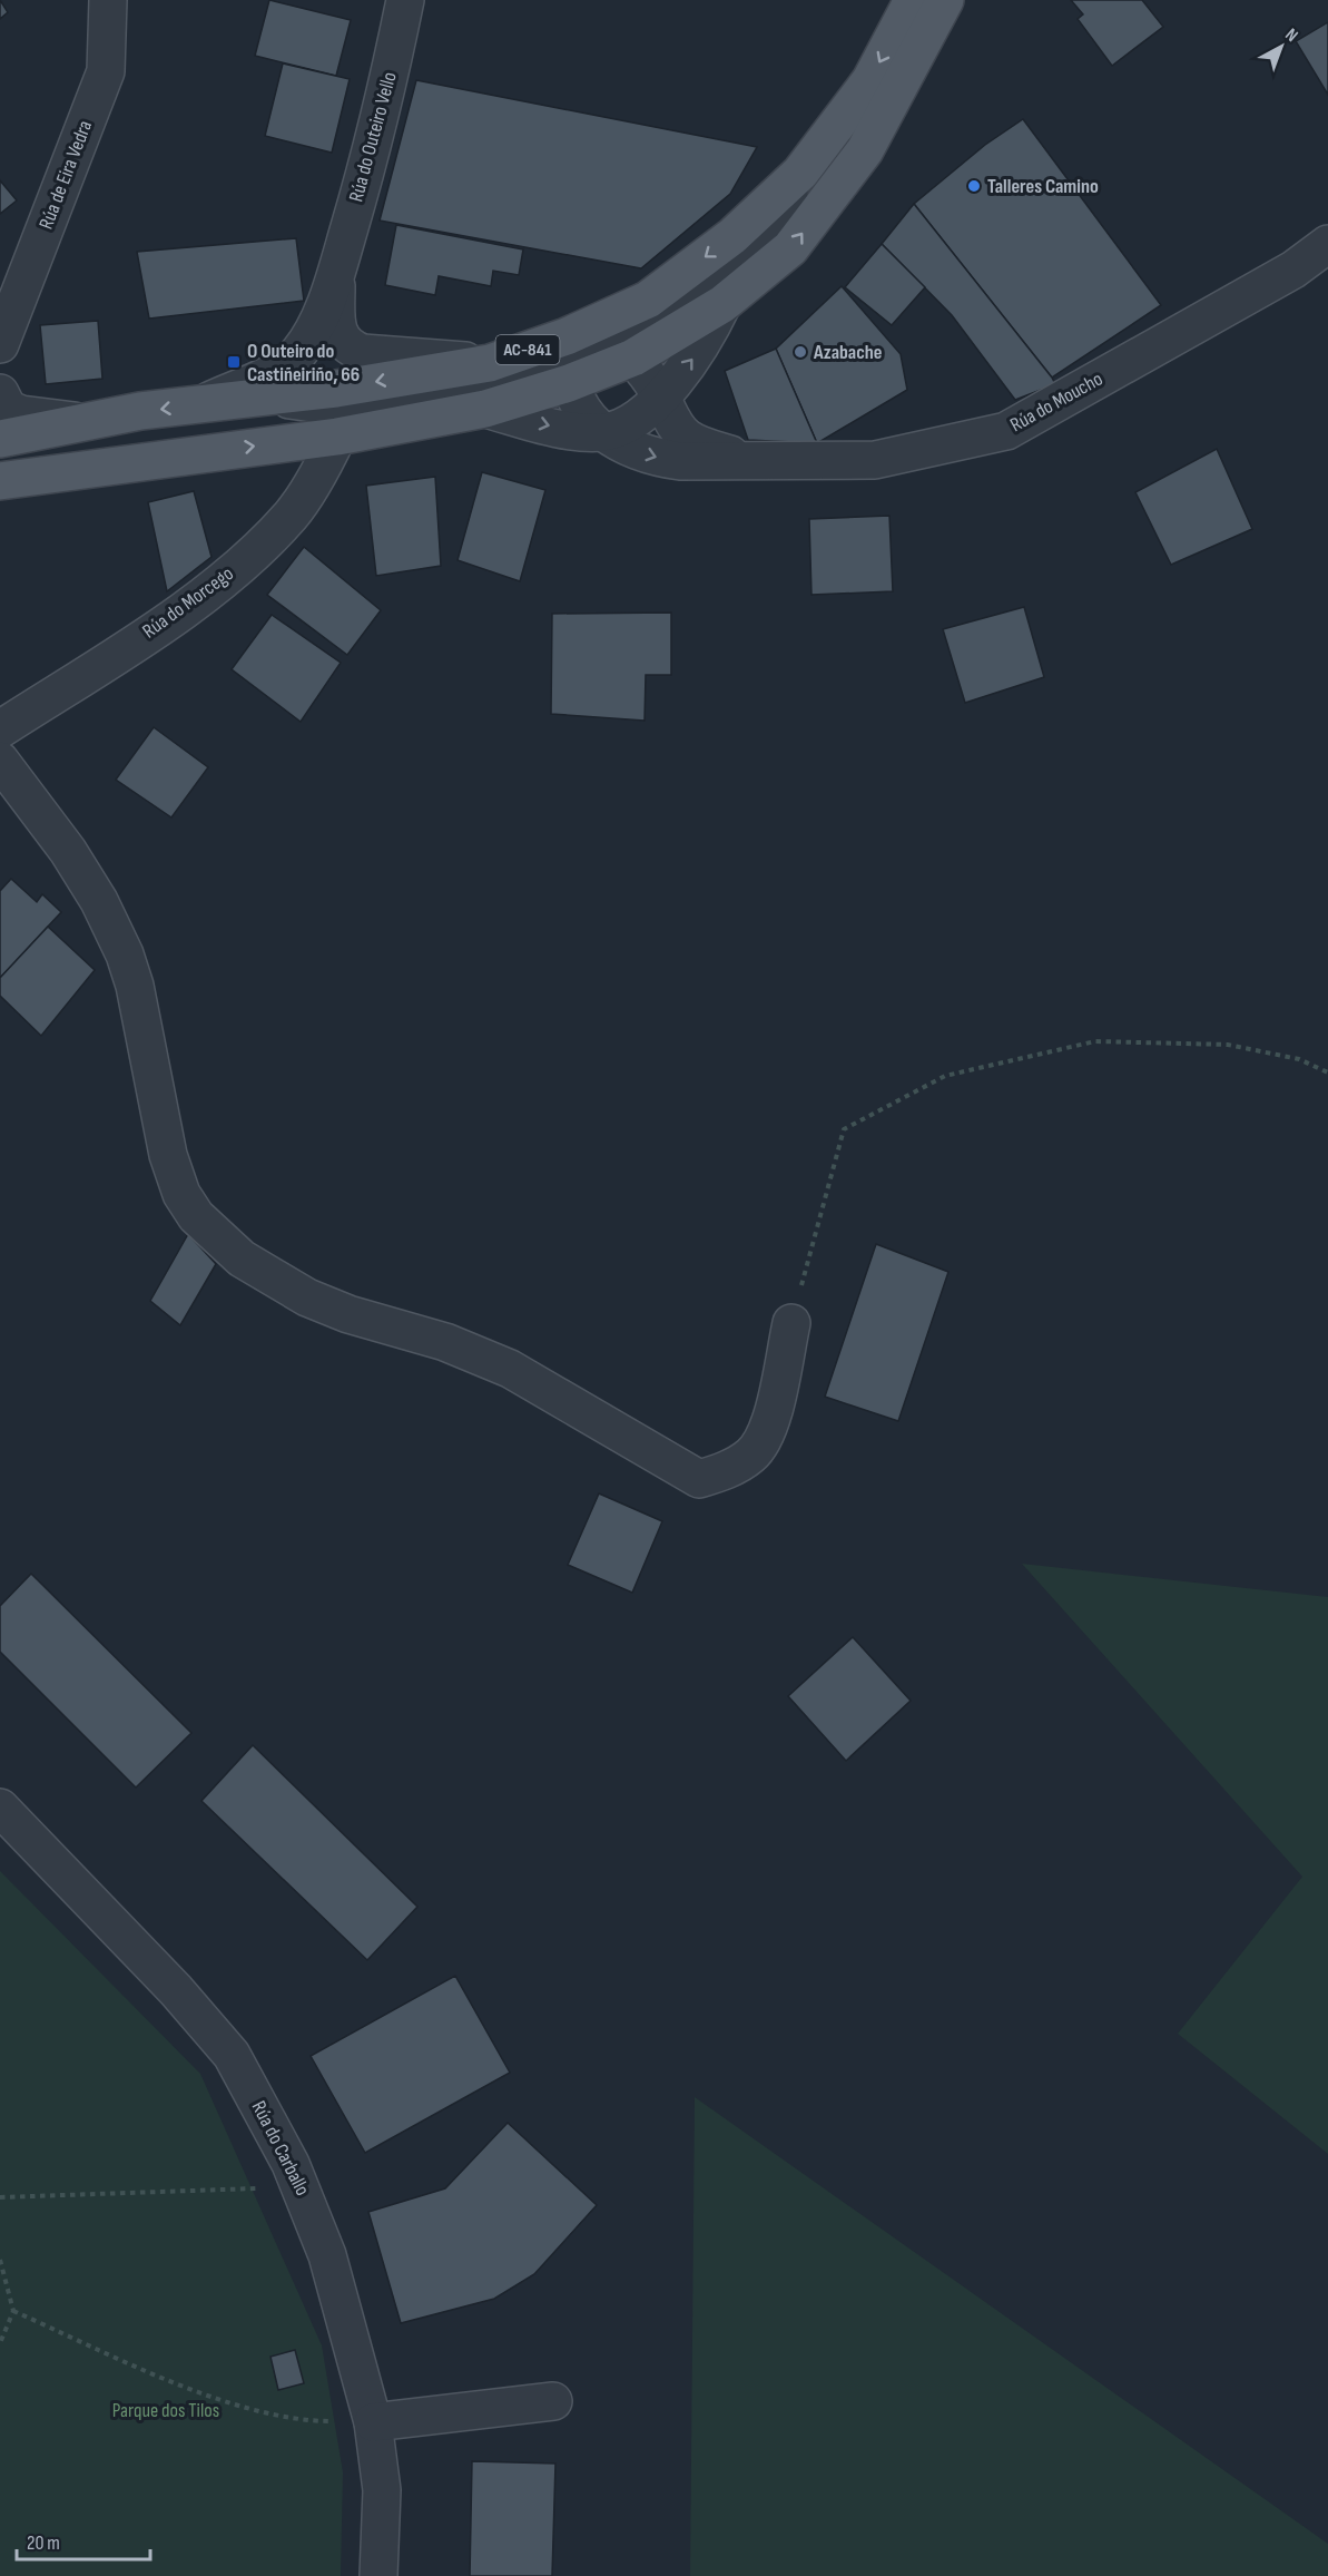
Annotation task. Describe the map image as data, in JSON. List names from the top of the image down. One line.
{"streets":{"main road":["AC-841"],"street":["Rúa do Outeiro Vello","Rúa de Eira Vedra","Rúa do Moucho","Rúa do Morcego","Rúa do Carballo"]},"crossings":[["Rúa do Outeiro Vello","AC-841"],["AC-841","Rúa do Moucho"],["AC-841","Rúa do Morcego"]],"parks":["Parque dos Tilos"],"places":{"other":["Talleres Camino","Azabache"],"transit":["O Outeiro do Castiñeiriño, 66"]},"scale_bar":"20 m","north":"top right"}
